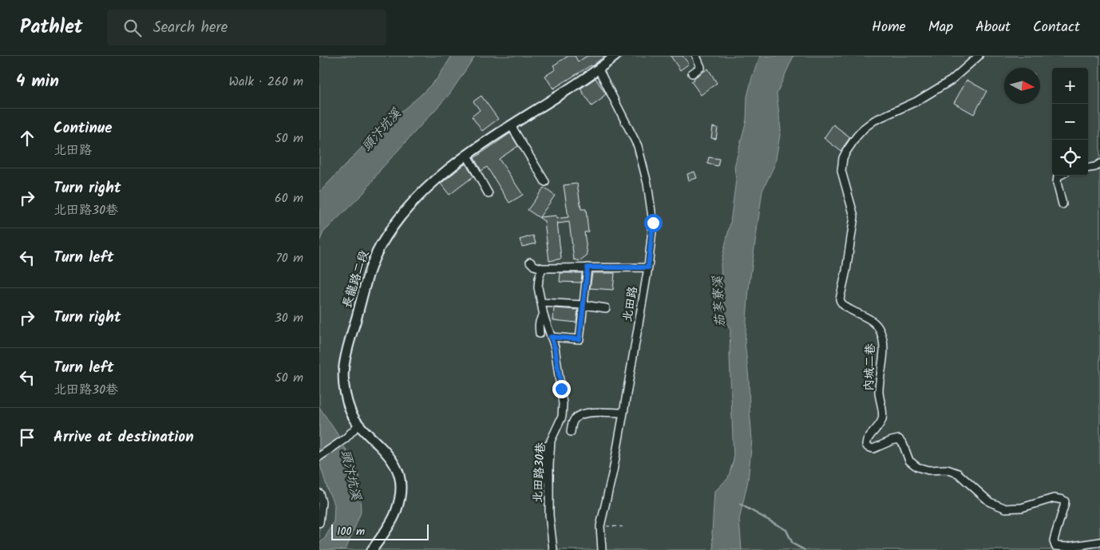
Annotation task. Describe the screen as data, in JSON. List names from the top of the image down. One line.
{"streets":{"main road":["長龍路二段"],"street":["北田路","內城二巷","北田路30巷"]},"crossings":[["長龍路二段","北田路"]],"water":["頭汴坑溪","茄苳寮溪"],"scale_bar":"100 m","north":"right","page":{"header":"Pathlet","search":"Search here","nav":["Home","Map","About","Contact"],"heading":["4 min","Walk · 260 m"],"map_buttons":["+","−"],"list":[["Continue","北田路","50 m"],["Turn right","北田路30巷","60 m"],["Turn left","70 m"],["Turn right","30 m"],["Turn left","北田路30巷","50 m"],"Arrive at destination"],"scale":"100 m"}}
